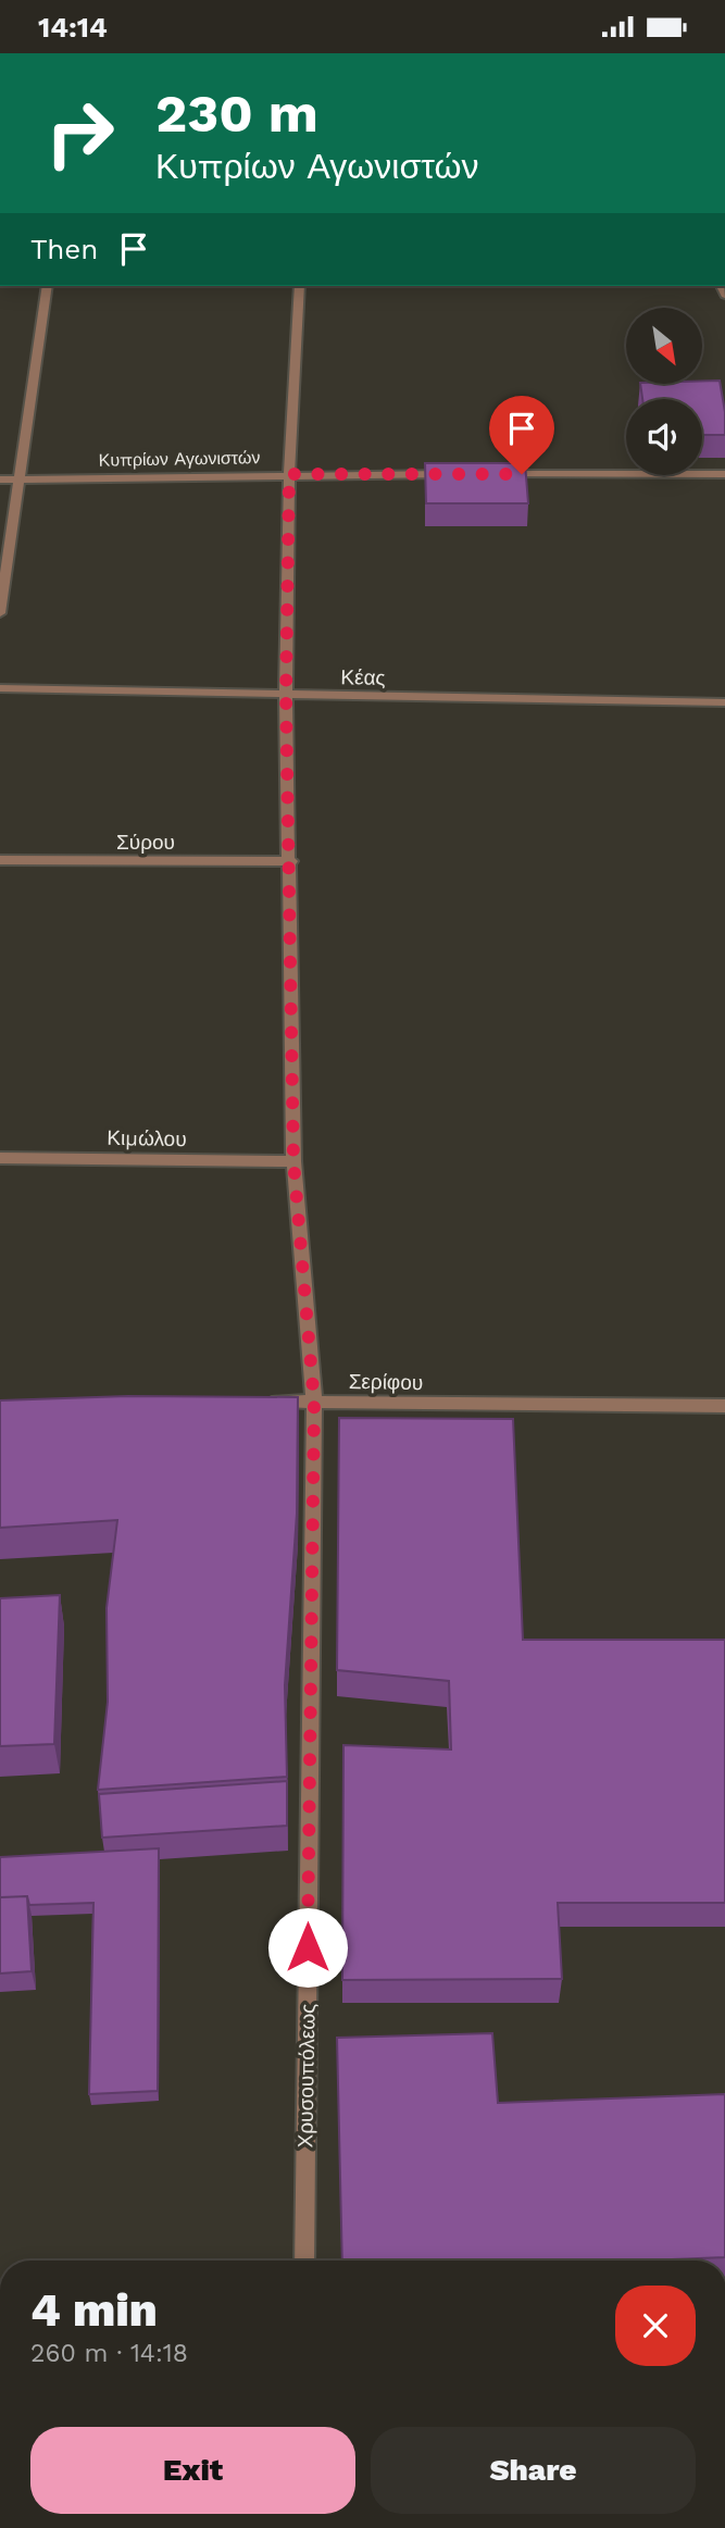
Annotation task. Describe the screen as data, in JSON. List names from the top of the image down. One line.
{"streets":{"street":["Κυπρίων Αγωνιστών","Κέας","Σύρου","Κιμώλου","Σερίφου","Χρυσουπόλεως"]},"crossings":[["Κυπρίων Αγωνιστών","Χρυσουπόλεως"],["Κέας","Χρυσουπόλεως"],["Σύρου","Χρυσουπόλεως"],["Κιμώλου","Χρυσουπόλεως"],["Σερίφου","Χρυσουπόλεως"]],"north":"bottom right","page":{"status":"14:14","turn":["230 m","Κυπρίων Αγωνιστών"],"then":"Then","heading":["4 min","260 m · 14:18"],"buttons":["Exit","Share"]}}
